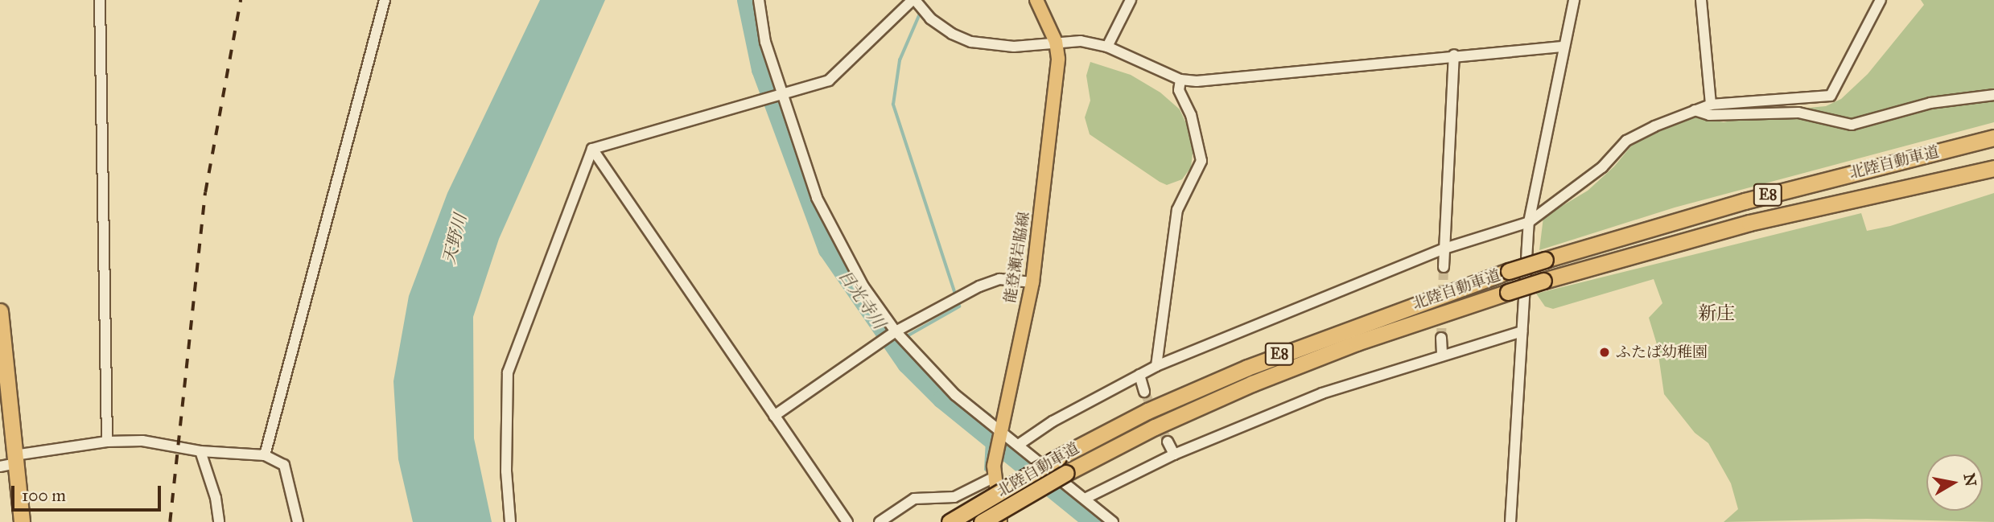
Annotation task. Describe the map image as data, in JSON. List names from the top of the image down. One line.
{"streets":{"highway":["北陸自動車道","E8"],"main road":["能登瀬岩脇線"]},"districts":["新庄"],"water":["天野川","日光寺川"],"places":["ふたば幼稚園"],"scale_bar":"100 m","north":"right"}
